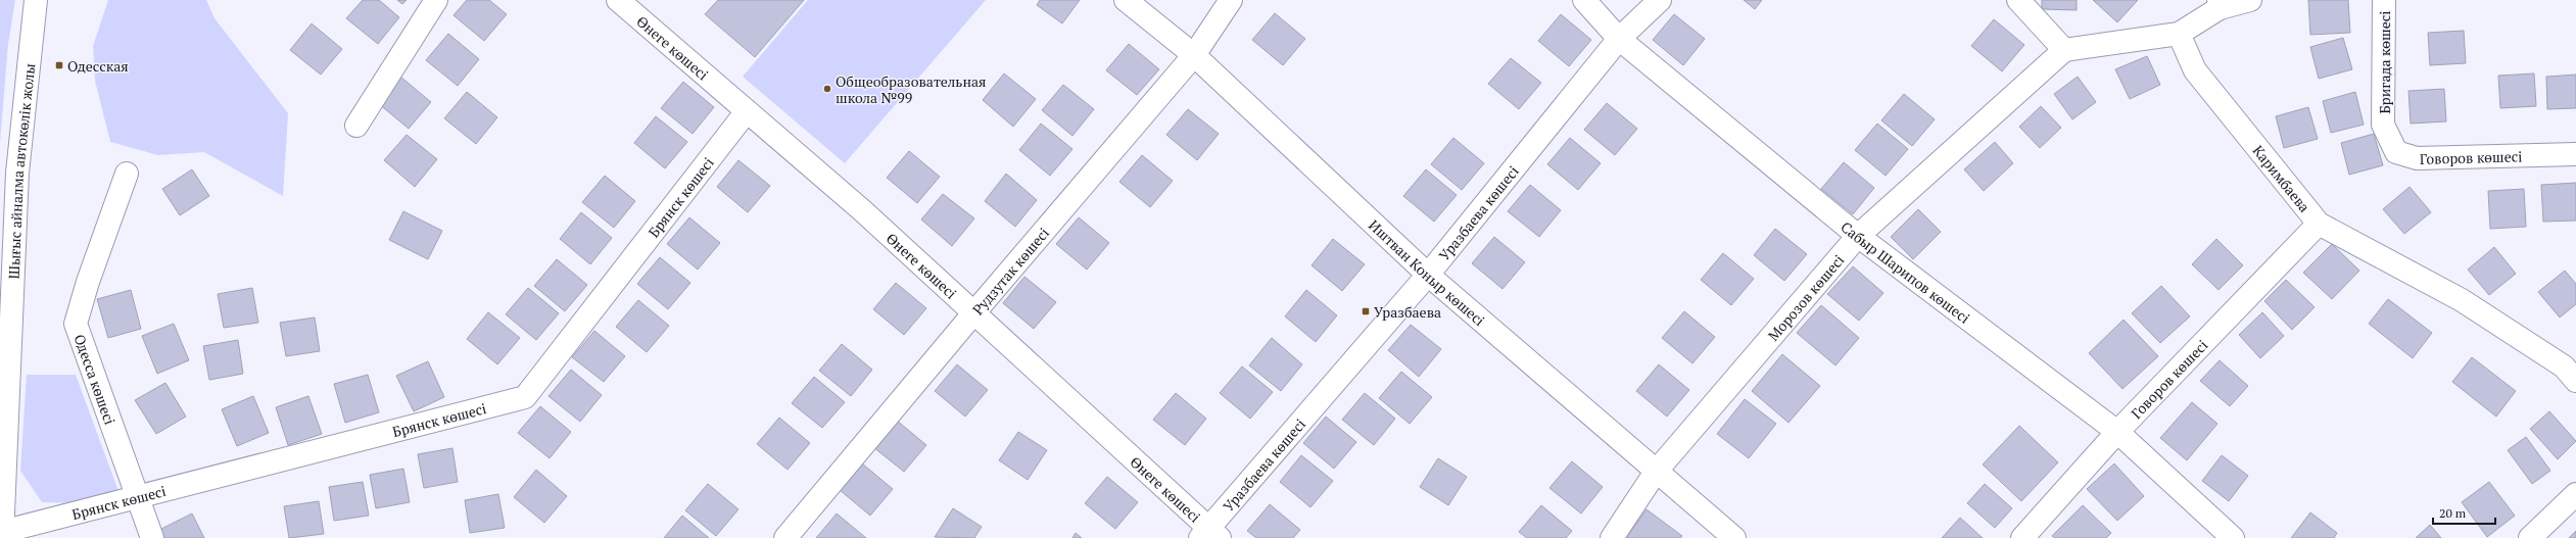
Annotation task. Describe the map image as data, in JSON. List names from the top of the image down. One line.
{"streets":{"street":["Өнеге көшесі","Бригада көшесі","Говоров көшесі","Шығыс айналма автокөлік жолы","Каримбаева","Брянск көшесі","Уразбаева көшесі","Рудзутак көшесі","Иштван Коныр көшесі","Сабыр Шарипов көшесі","Морозов көшесі","Одесса көшесі"]},"crossings":[["Өнеге көшесі","Брянск көшесі"],["Өнеге көшесі","Уразбаева көшесі"],["Өнеге көшесі","Рудзутак көшесі"],["Бригада көшесі","Говоров көшесі"],["Говоров көшесі","Каримбаева"],["Говоров көшесі","Сабыр Шарипов көшесі"],["Шығыс айналма автокөлік жолы","Брянск көшесі"],["Брянск көшесі","Одесса көшесі"],["Уразбаева көшесі","Иштван Коныр көшесі"],["Уразбаева көшесі","Сабыр Шарипов көшесі"],["Рудзутак көшесі","Иштван Коныр көшесі"],["Иштван Коныр көшесі","Морозов көшесі"],["Сабыр Шарипов көшесі","Морозов көшесі"]],"places":{"transit":["Одесская","Уразбаева"],"other":["Общеобразовательная школа №99"]},"scale_bar":"20 m"}
